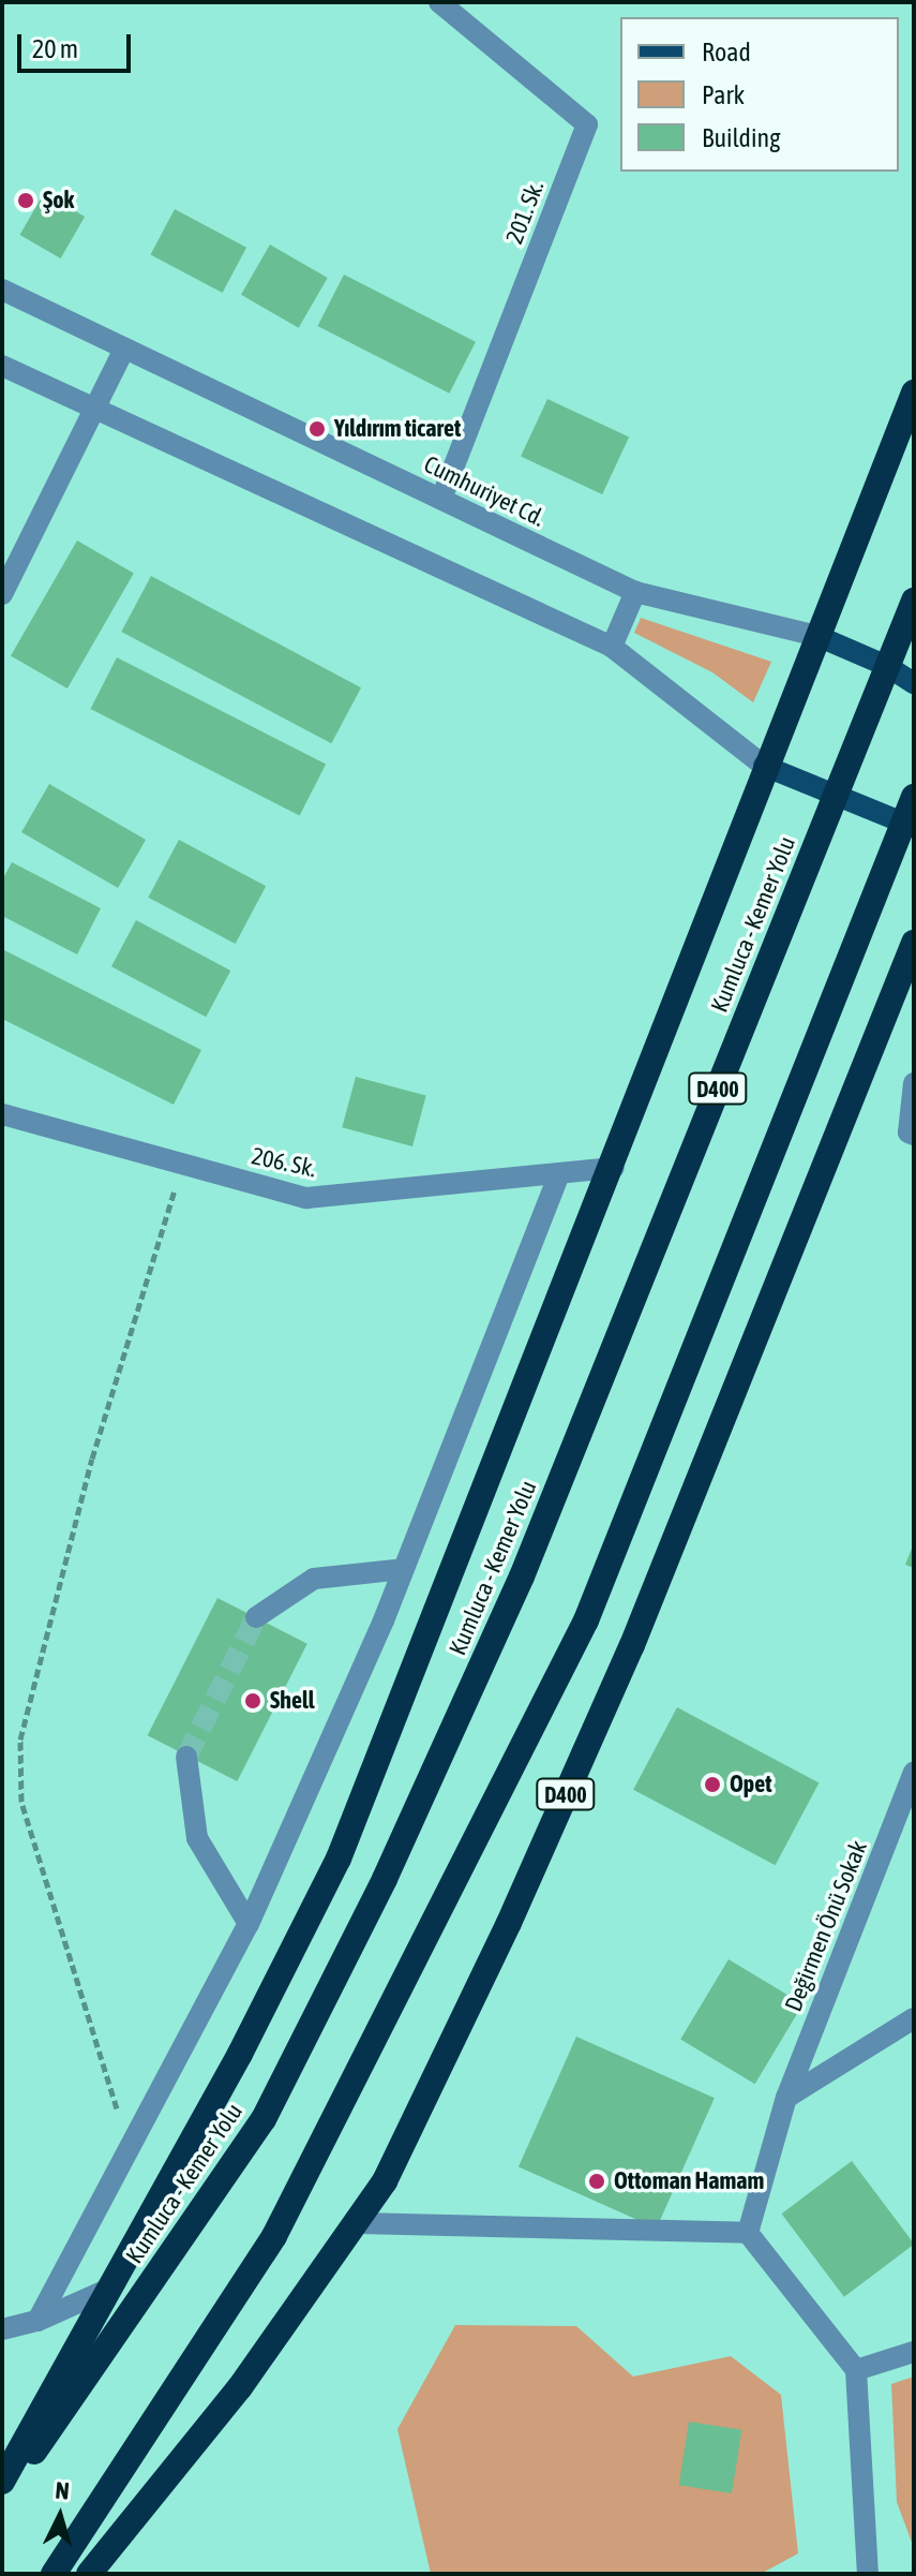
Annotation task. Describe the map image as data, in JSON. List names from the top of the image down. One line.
{"streets":{"highway":["Kumluca - Kemer Yolu","D400"],"street":["201. Sk.","Cumhuriyet Cd.","206. Sk.","Değirmen Önü Sokak"]},"crossings":[["201. Sk.","Cumhuriyet Cd."]],"places":["Şok","Yıldırım ticaret","Shell","Opet","Ottoman Hamam"],"legend":["Road","Park","Building"],"scale_bar":"20 m","north":"top"}
